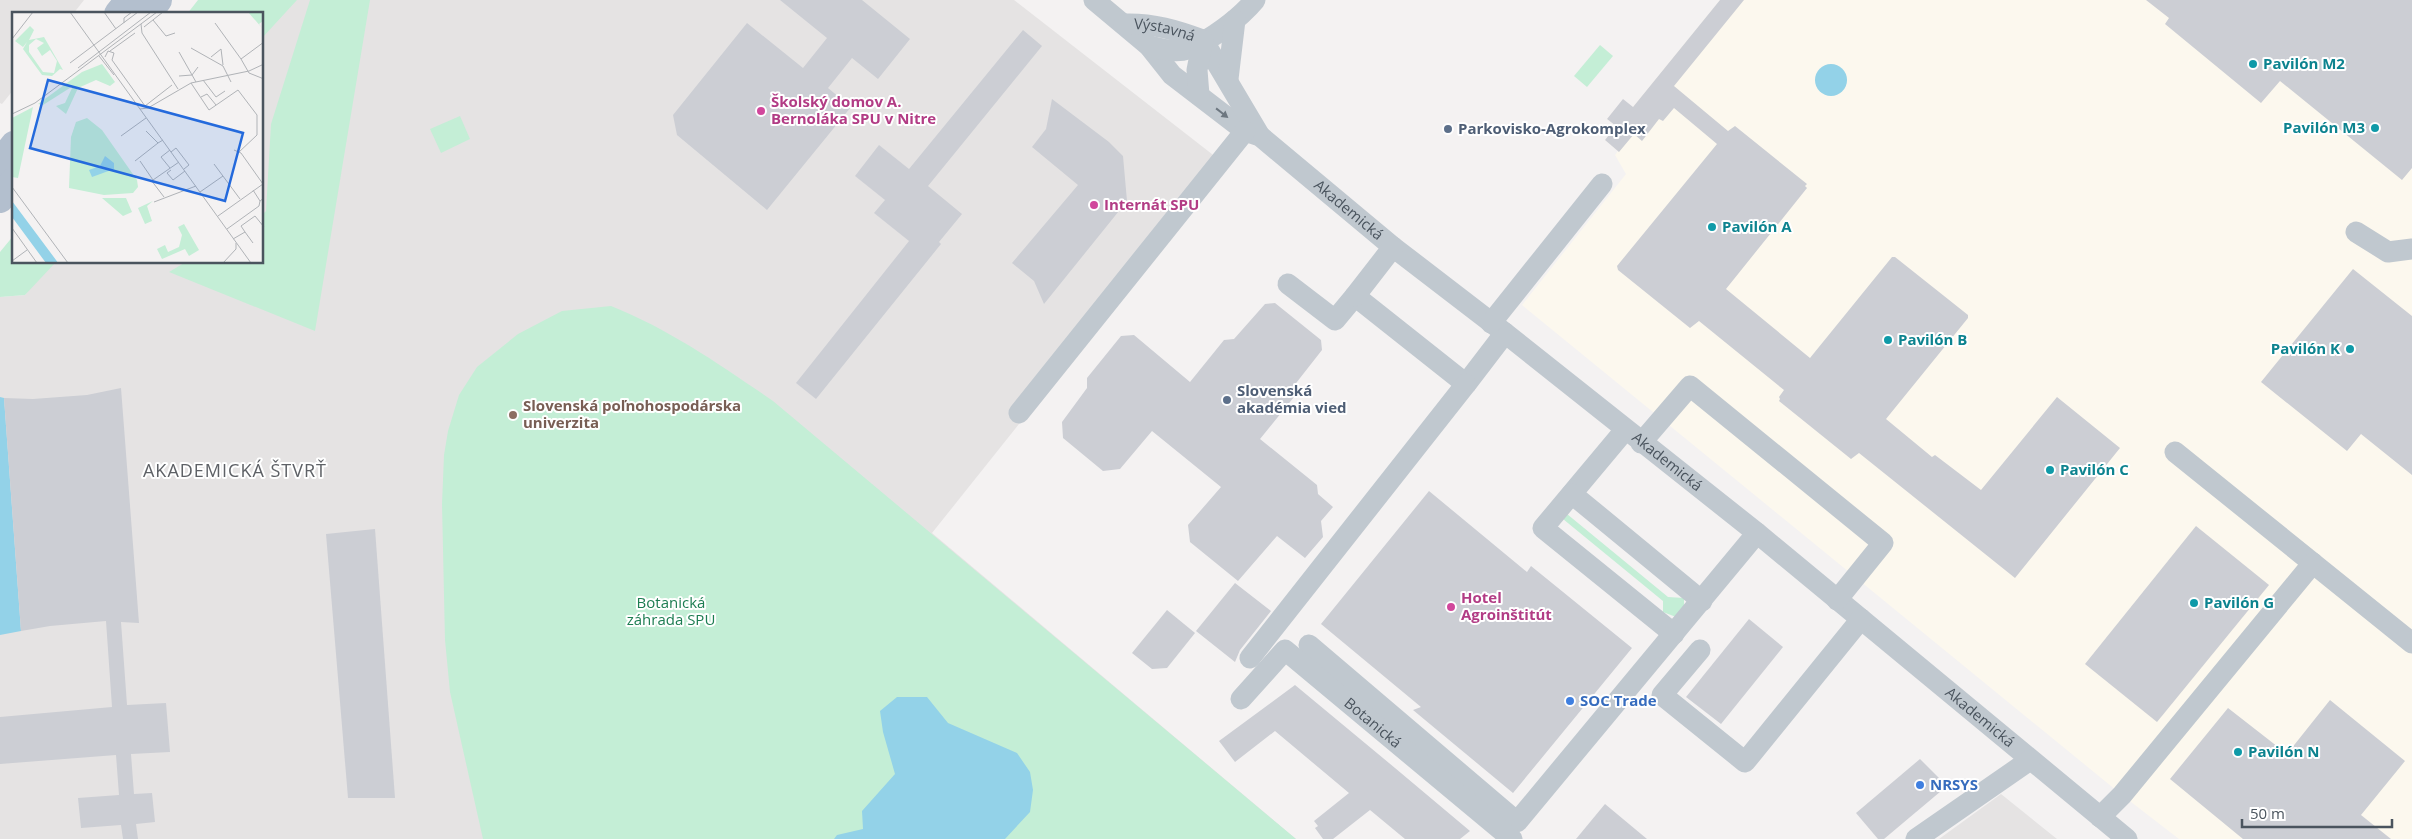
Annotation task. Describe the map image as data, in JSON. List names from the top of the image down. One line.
{"streets":{"street":["Výstavná","Akademická","Botanická"]},"crossings":[["Výstavná","Akademická"]],"districts":["AKADEMICKÁ ŠTVRŤ"],"parks":["Botanická záhrada SPU"],"places":["Pavilón M2","Školský domov A. Bernoláka SPU v Nitre","Pavilón M3","Parkovisko-Agrokomplex","Internát SPU","Pavilón A","Pavilón B","Pavilón K","Slovenská akadémia vied","Slovenská poľnohospodárska univerzita","Pavilón C","Pavilón G","Hotel Agroinštitút","SOC Trade","Pavilón N","NRSYS"],"scale_bar":"50 m"}
